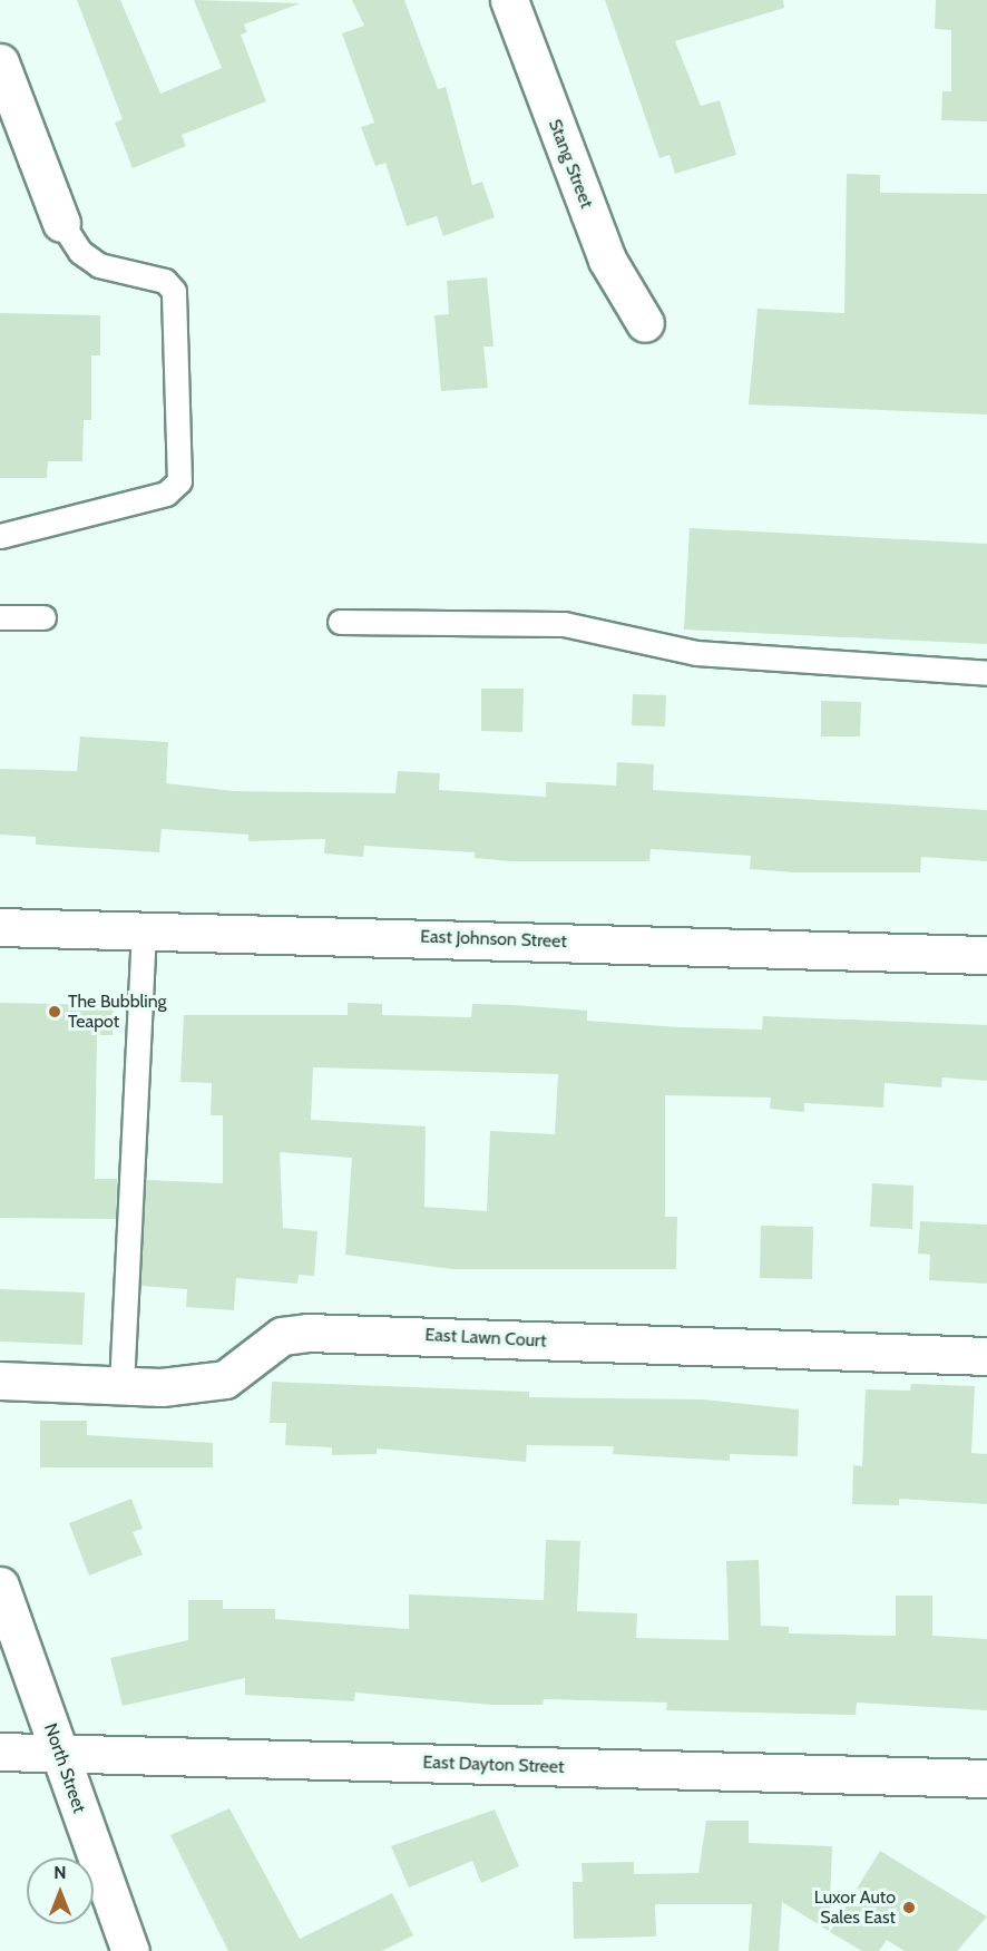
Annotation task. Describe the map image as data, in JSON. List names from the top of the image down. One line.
{"streets":{"street":["Stang Street","East Johnson Street","East Lawn Court","East Dayton Street","North Street"]},"crossings":[["East Dayton Street","North Street"]],"places":["The Bubbling Teapot","Luxor Auto Sales East"],"north":"top"}
